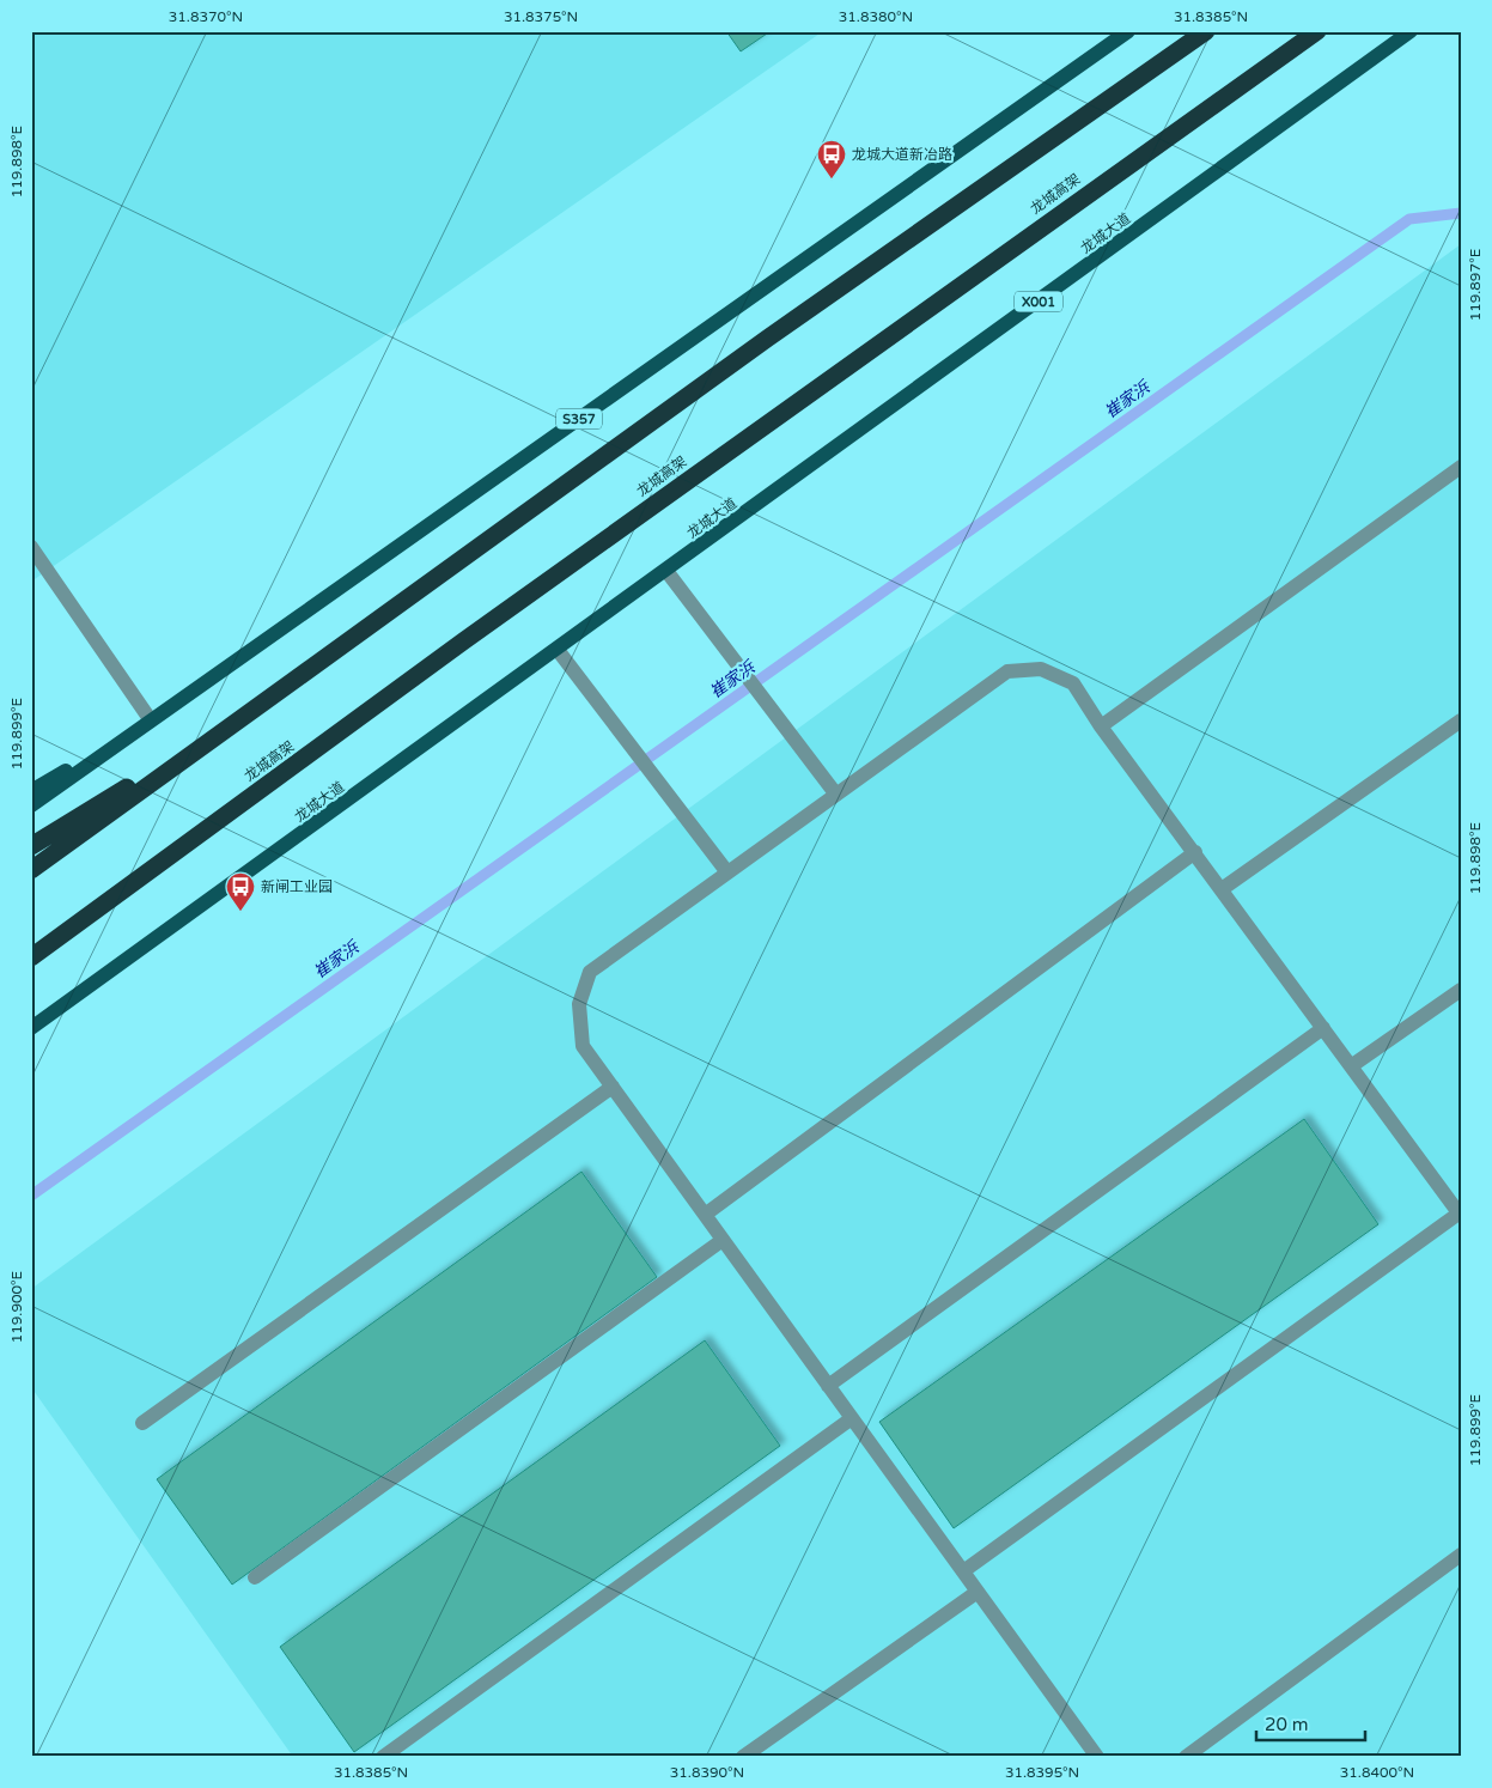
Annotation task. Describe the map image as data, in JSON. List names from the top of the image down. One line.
{"streets":{"highway":["龙城高架"],"main road":["龙城大道","X001","S357"]},"water":["崔家浜"],"places":{"bus stop":["龙城大道新冶路","新闸工业园"]},"scale_bar":"20 m","coordinates":["31.8370°N","31.8375°N","31.8380°N","31.8385°N","119.898°E","119.897°E","119.899°E","119.900°E","31.8390°N","31.8395°N","31.8400°N"]}
